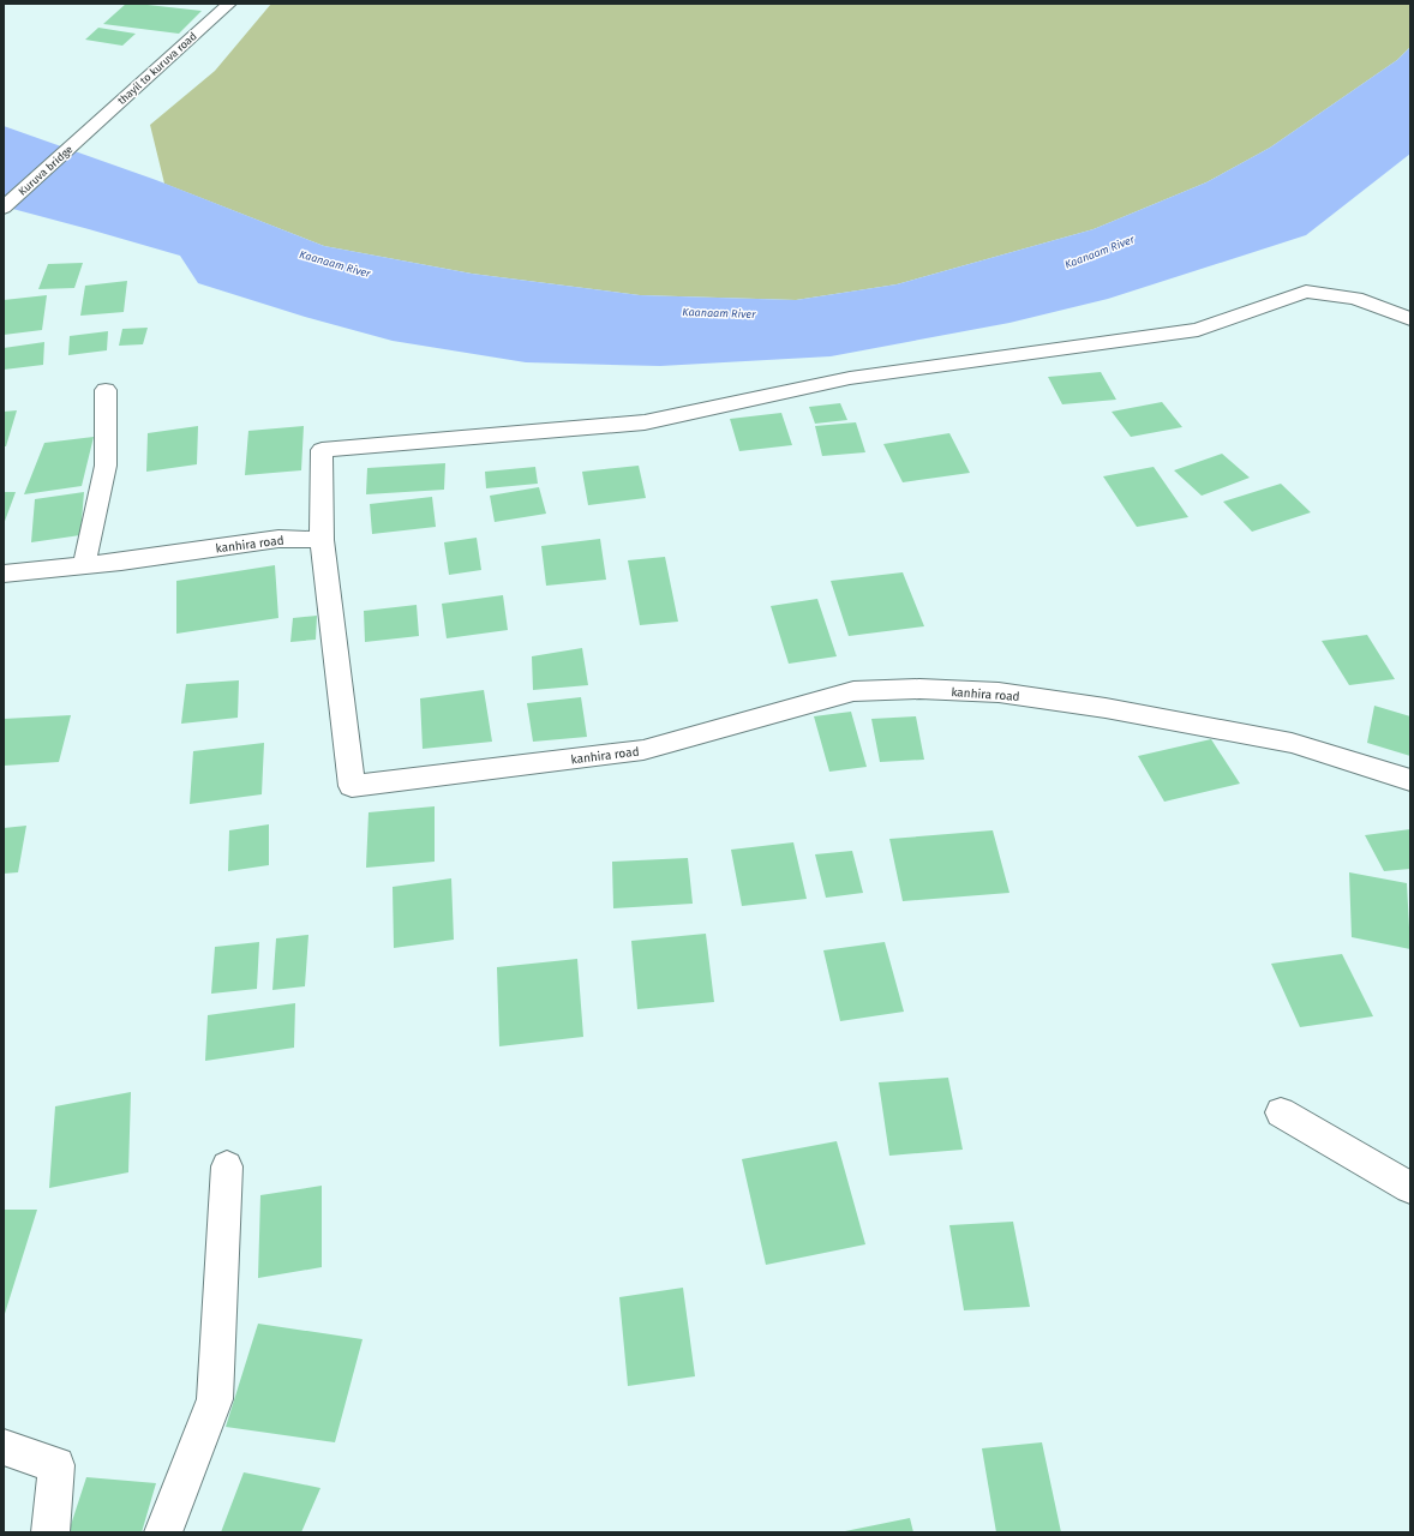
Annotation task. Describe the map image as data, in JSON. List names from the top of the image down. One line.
{"streets":{"street":["thayil to kuruva road","Kuruva bridge","kanhira road"]},"crossings":[["thayil to kuruva road","Kuruva bridge"]],"water":["Kaanaam River"]}
